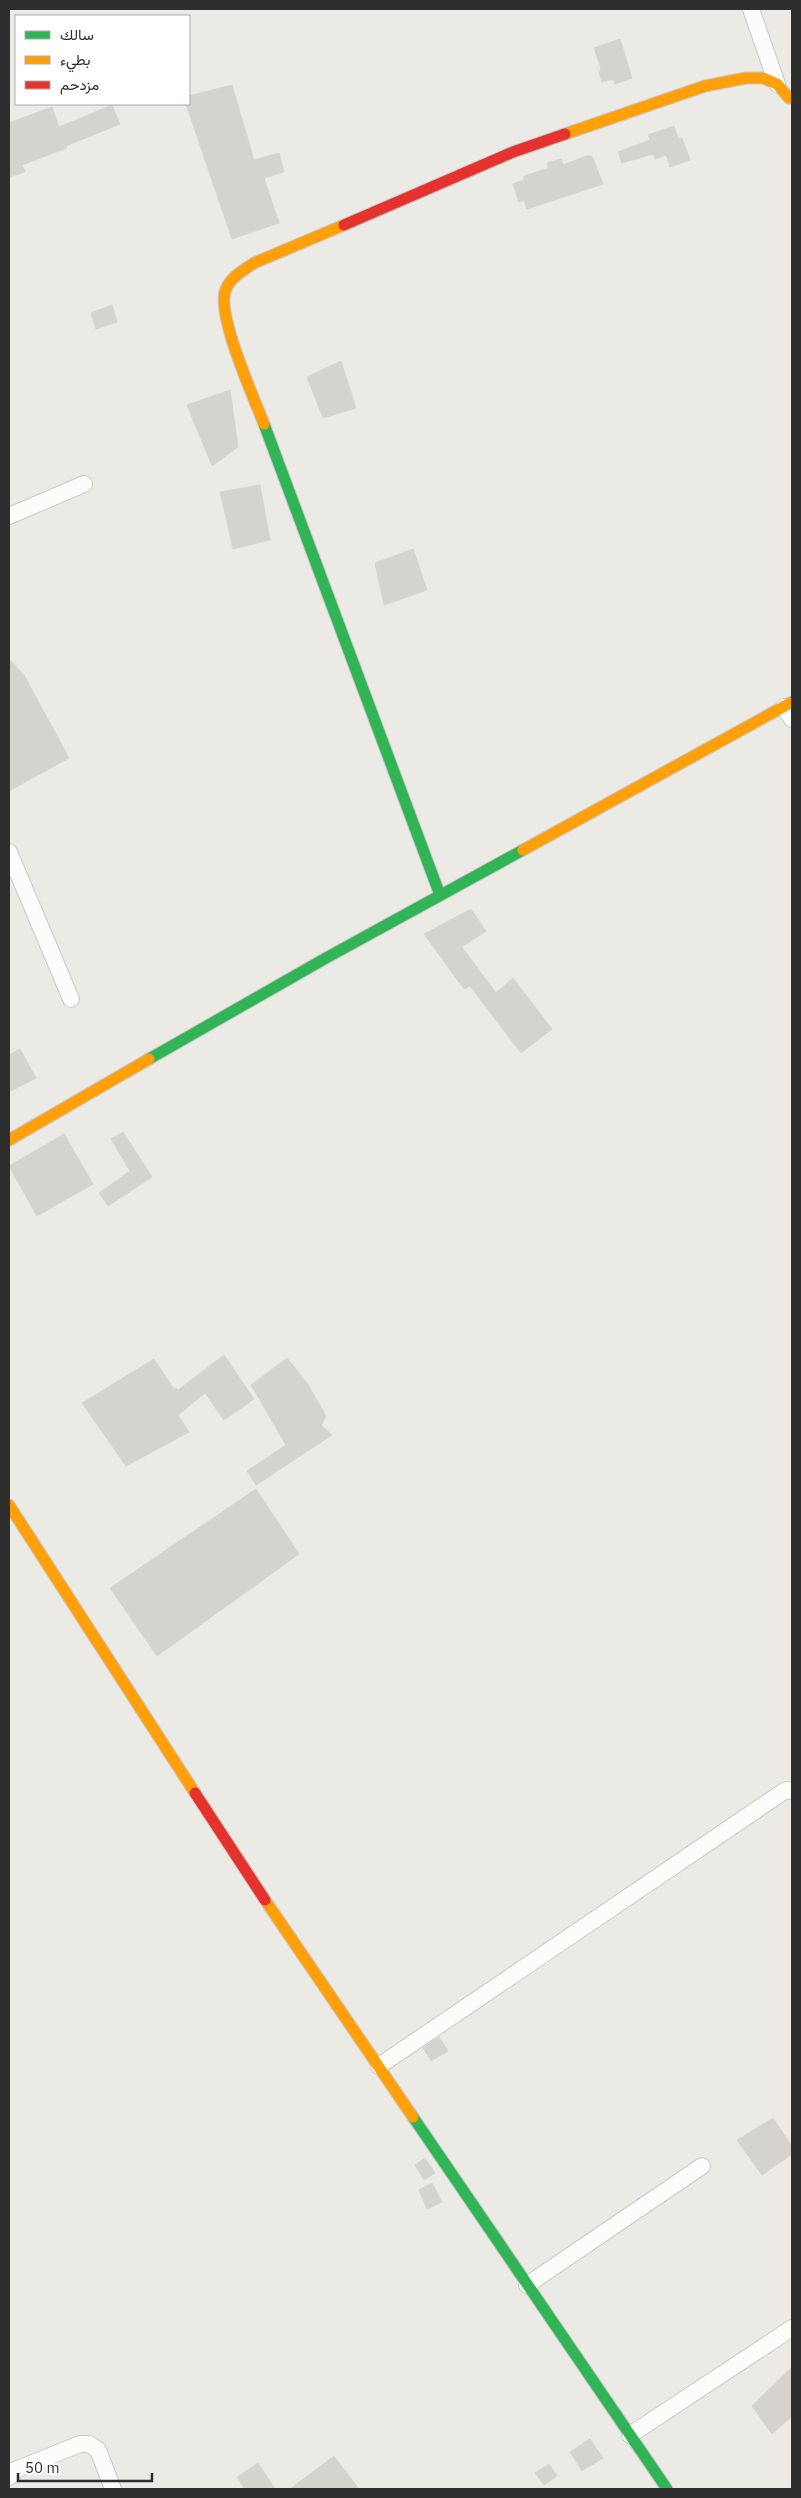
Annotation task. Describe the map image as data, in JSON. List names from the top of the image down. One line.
{"legend":["سالك","بطيء","مزدحم"],"scale_bar":"50 m"}
